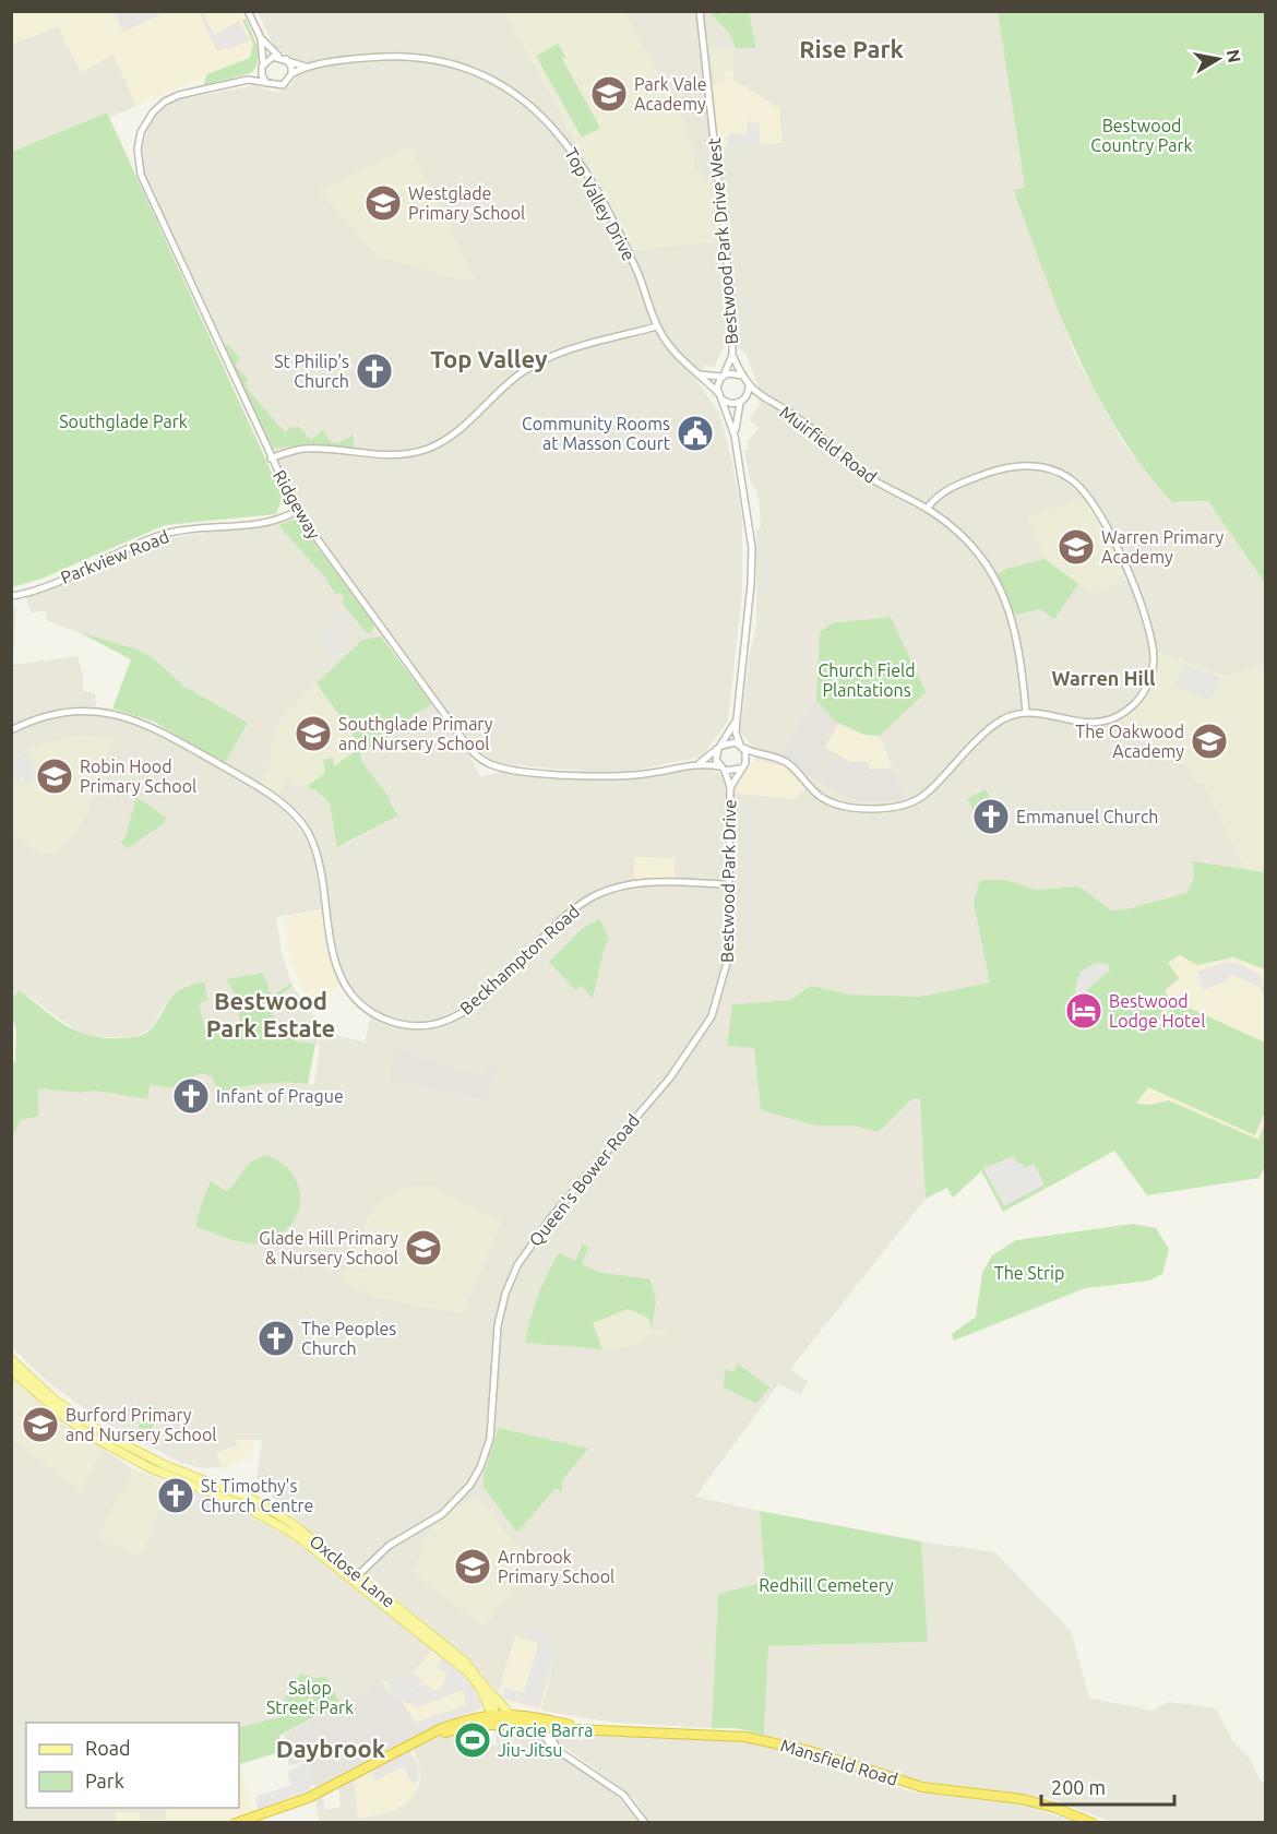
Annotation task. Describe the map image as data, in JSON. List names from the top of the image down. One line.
{"streets":{"highway":["Mansfield Road"],"main road":["Oxclose Lane"],"street":["Top Valley Drive","Bestwood Park Drive West","Muirfield Road","Ridgeway","Parkview Road","Bestwood Park Drive","Beckhampton Road","Queen's Bower Road"]},"crossings":[["Top Valley Drive","Bestwood Park Drive West"],["Top Valley Drive","Muirfield Road"],["Top Valley Drive","Ridgeway"],["Bestwood Park Drive West","Muirfield Road"],["Ridgeway","Parkview Road"],["Ridgeway","Bestwood Park Drive"],["Bestwood Park Drive","Beckhampton Road"],["Bestwood Park Drive","Queen's Bower Road"],["Queen's Bower Road","Oxclose Lane"],["Oxclose Lane","Mansfield Road"]],"districts":["Rise Park","Top Valley","Warren Hill","Bestwood Park Estate","Daybrook"],"parks":["Bestwood Country Park","Southglade Park","Church Field Plantations","The Strip","Redhill Cemetery","Salop Street Park"],"places":{"school or university":["Park Vale Academy","Westglade Primary School","Warren Primary Academy","Southglade Primary and Nursery School","The Oakwood Academy","Robin Hood Primary School","Glade Hill Primary & Nursery School","Burford Primary and Nursery School","Arnbrook Primary School"],"church":["St Philip's Church","Emmanuel Church","Infant of Prague","The Peoples Church","St Timothy's Church Centre"],"public building":["Community Rooms at Masson Court"],"hotel":["Bestwood Lodge Hotel"],"sports":["Gracie Barra Jiu-Jitsu"]},"legend":["Road","Park"],"scale_bar":"200 m","north":"right"}
